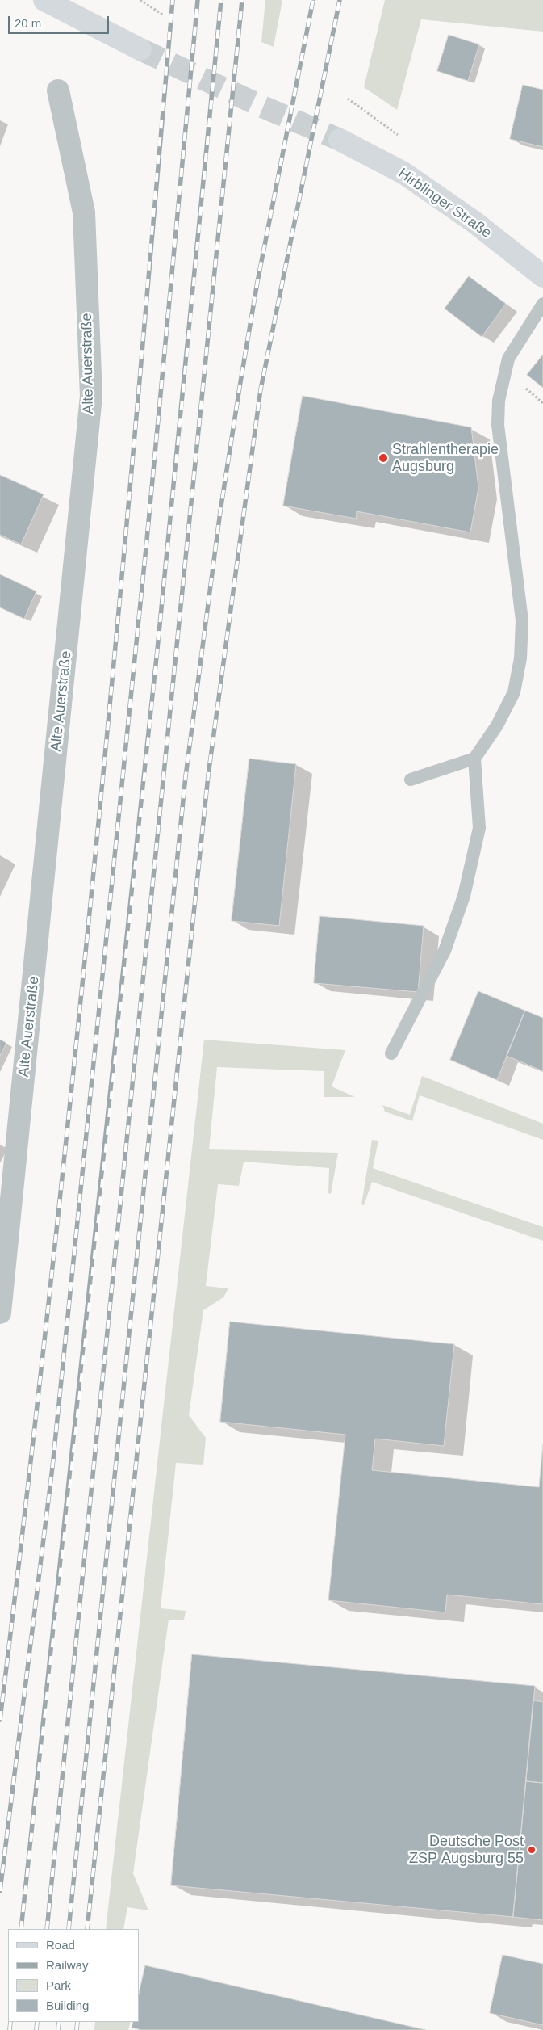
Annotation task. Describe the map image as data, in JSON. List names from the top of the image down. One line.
{"streets":{"main road":["Hirblinger Straße"],"street":["Alte Auerstraße"]},"places":["Strahlentherapie Augsburg","Deutsche Post ZSP Augsburg 55"],"legend":["Road","Railway","Park","Building"],"scale_bar":"20 m"}
